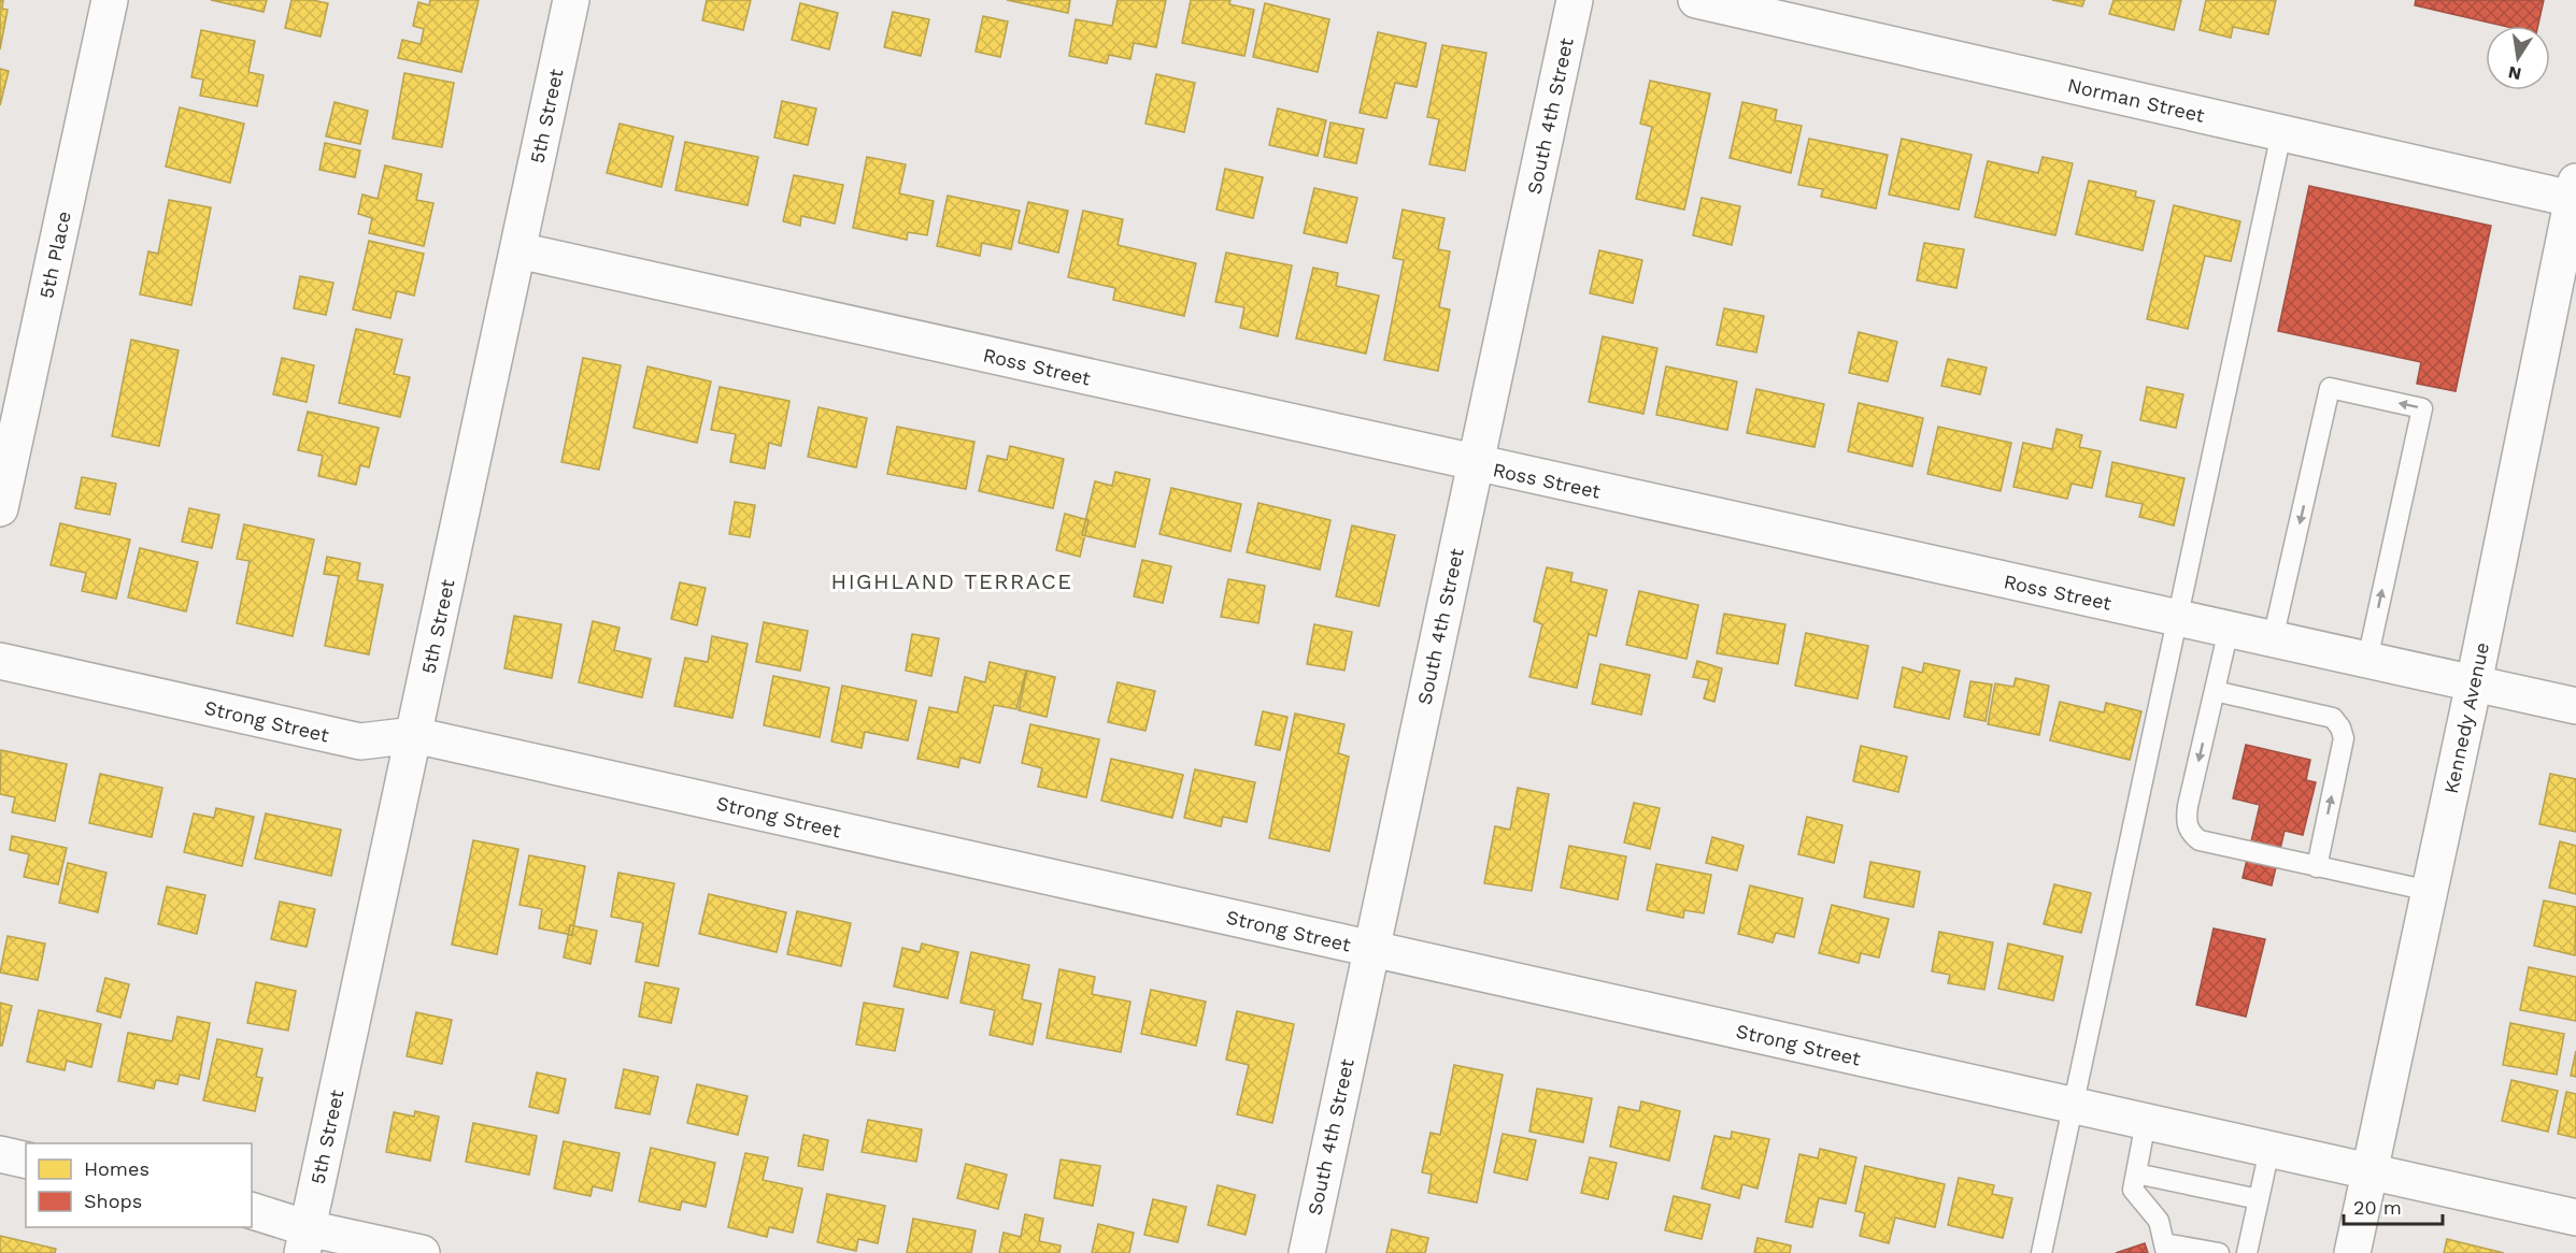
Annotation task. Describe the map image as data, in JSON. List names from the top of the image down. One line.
{"streets":{"street":["Norman Street","5th Street","South 4th Street","5th Place","Ross Street","Kennedy Avenue","Strong Street"]},"crossings":[["Norman Street","Kennedy Avenue"],["5th Street","Ross Street"],["5th Street","Strong Street"],["South 4th Street","Ross Street"],["South 4th Street","Strong Street"],["Ross Street","Kennedy Avenue"],["Kennedy Avenue","Strong Street"]],"districts":["HIGHLAND TERRACE"],"legend":["Homes","Shops"],"scale_bar":"20 m","north":"bottom"}
